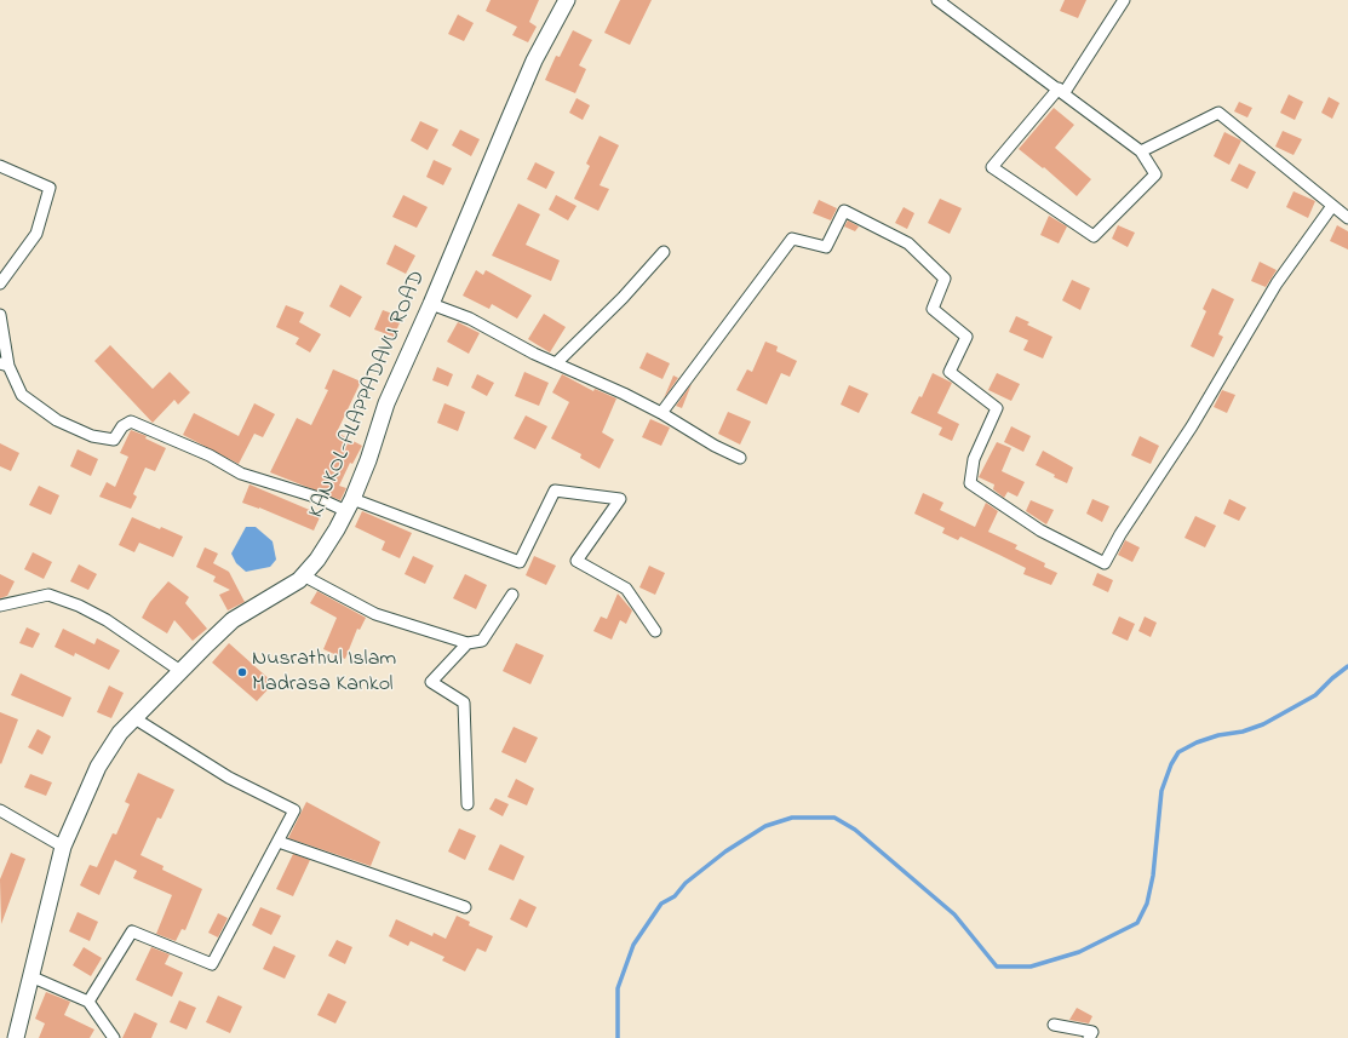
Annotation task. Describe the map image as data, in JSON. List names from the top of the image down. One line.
{"streets":{"main road":["KANKOL-ALAPPADAVU ROAD"]},"places":["Nusrathul Islam Madrasa Kankol"]}
